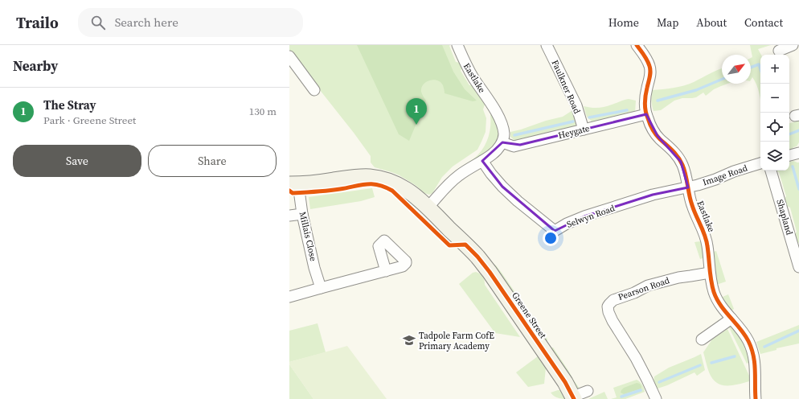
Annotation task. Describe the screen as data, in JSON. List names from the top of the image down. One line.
{"streets":{"street":["Eastlake","Faulkner Road","Heygate","Image Road","Selwyn Road","Shapland","Millais Close","Pearson Road","Greene Street"]},"crossings":[["Eastlake","Heygate"],["Eastlake","Image Road"],["Eastlake","Selwyn Road"],["Eastlake","Pearson Road"],["Faulkner Road","Heygate"],["Image Road","Selwyn Road"],["Millais Close","Greene Street"]],"places":{"school or university":["Tadpole Farm CofE Primary Academy"]},"north":"top right","page":{"header":"Trailo","search":"Search here","nav":["Home","Map","About","Contact"],"heading":"Nearby","map_buttons":["+","−"],"list":[{"mark":"1","name":"The Stray","note":"Park · Greene Street","value":"130 m"}],"pins":"1","buttons":["Save","Share"]}}
